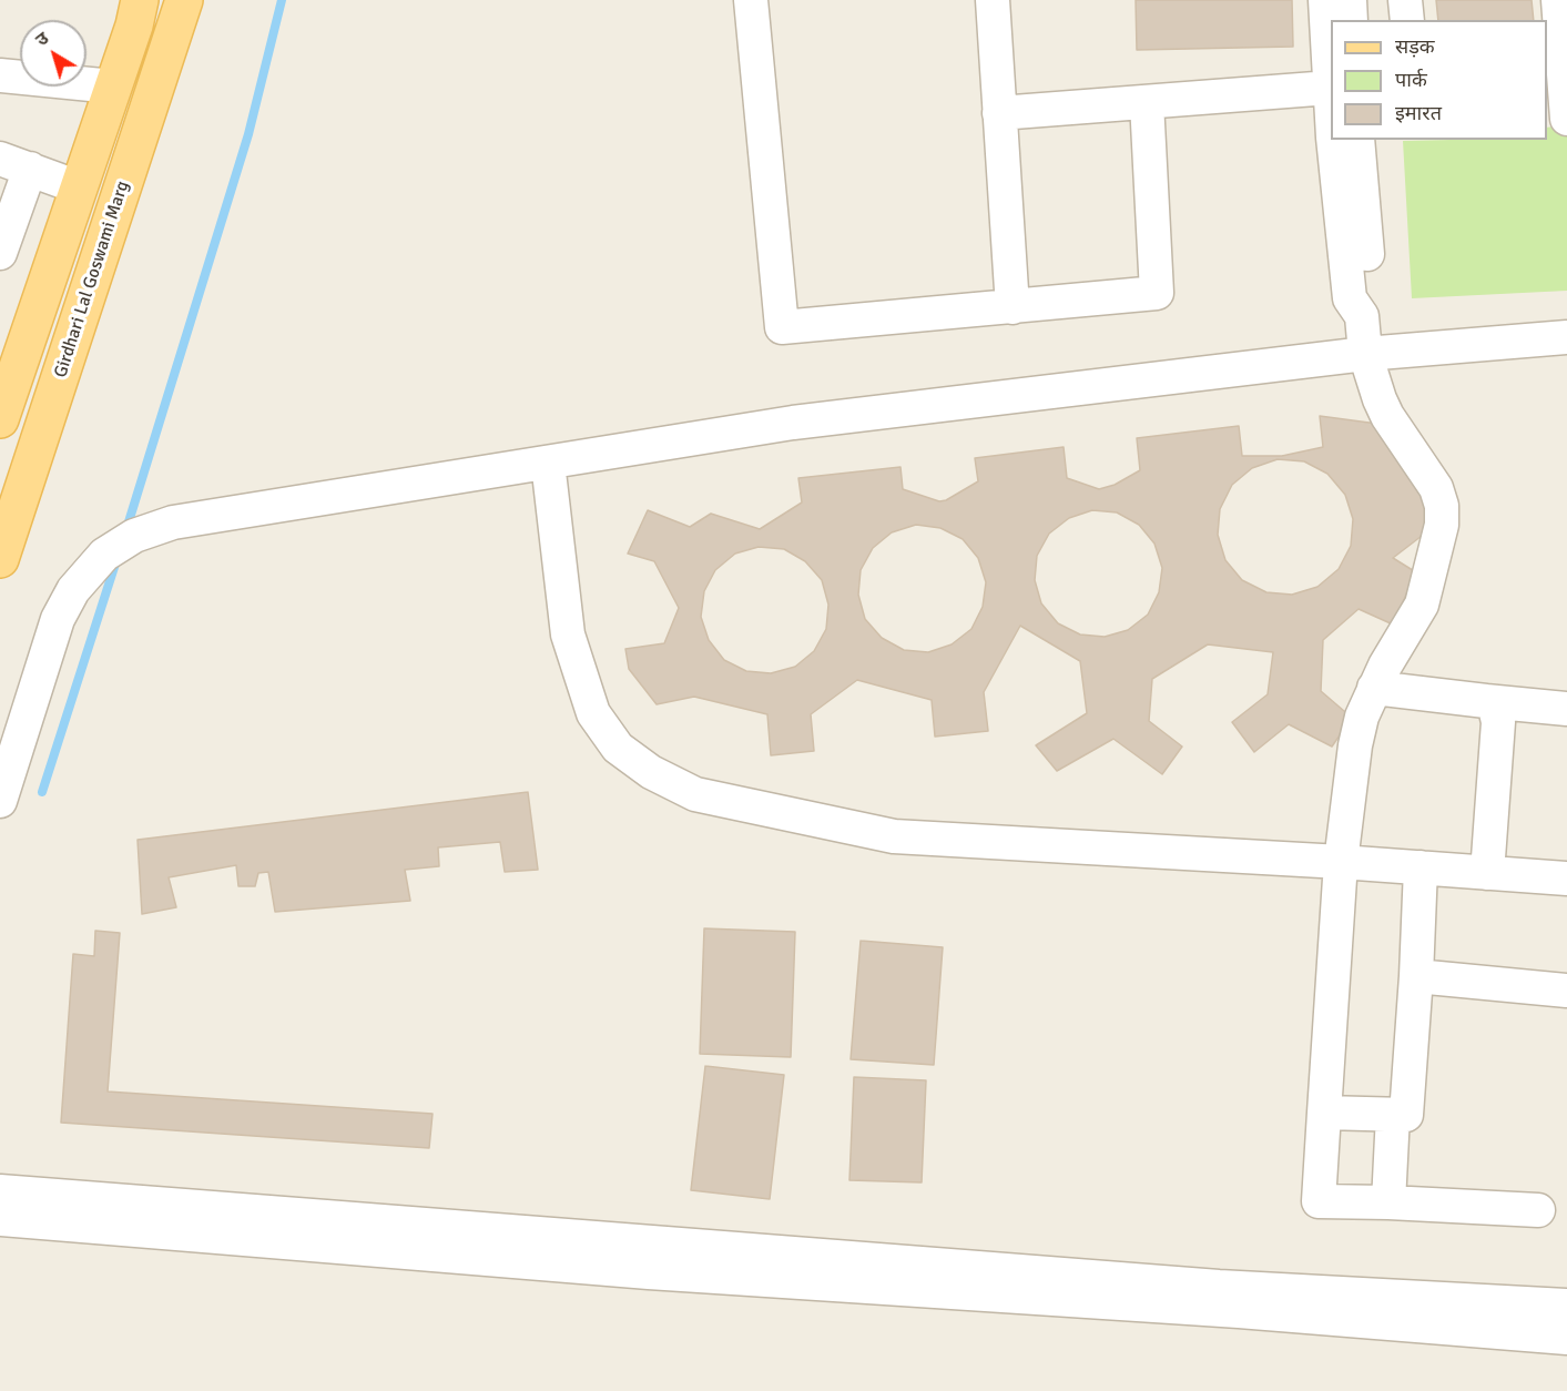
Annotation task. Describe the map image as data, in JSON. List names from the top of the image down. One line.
{"streets":{"main road":["Girdhari Lal Goswami Marg"]},"legend":["सड़क","पार्क","इमारत"],"north":"top left"}
